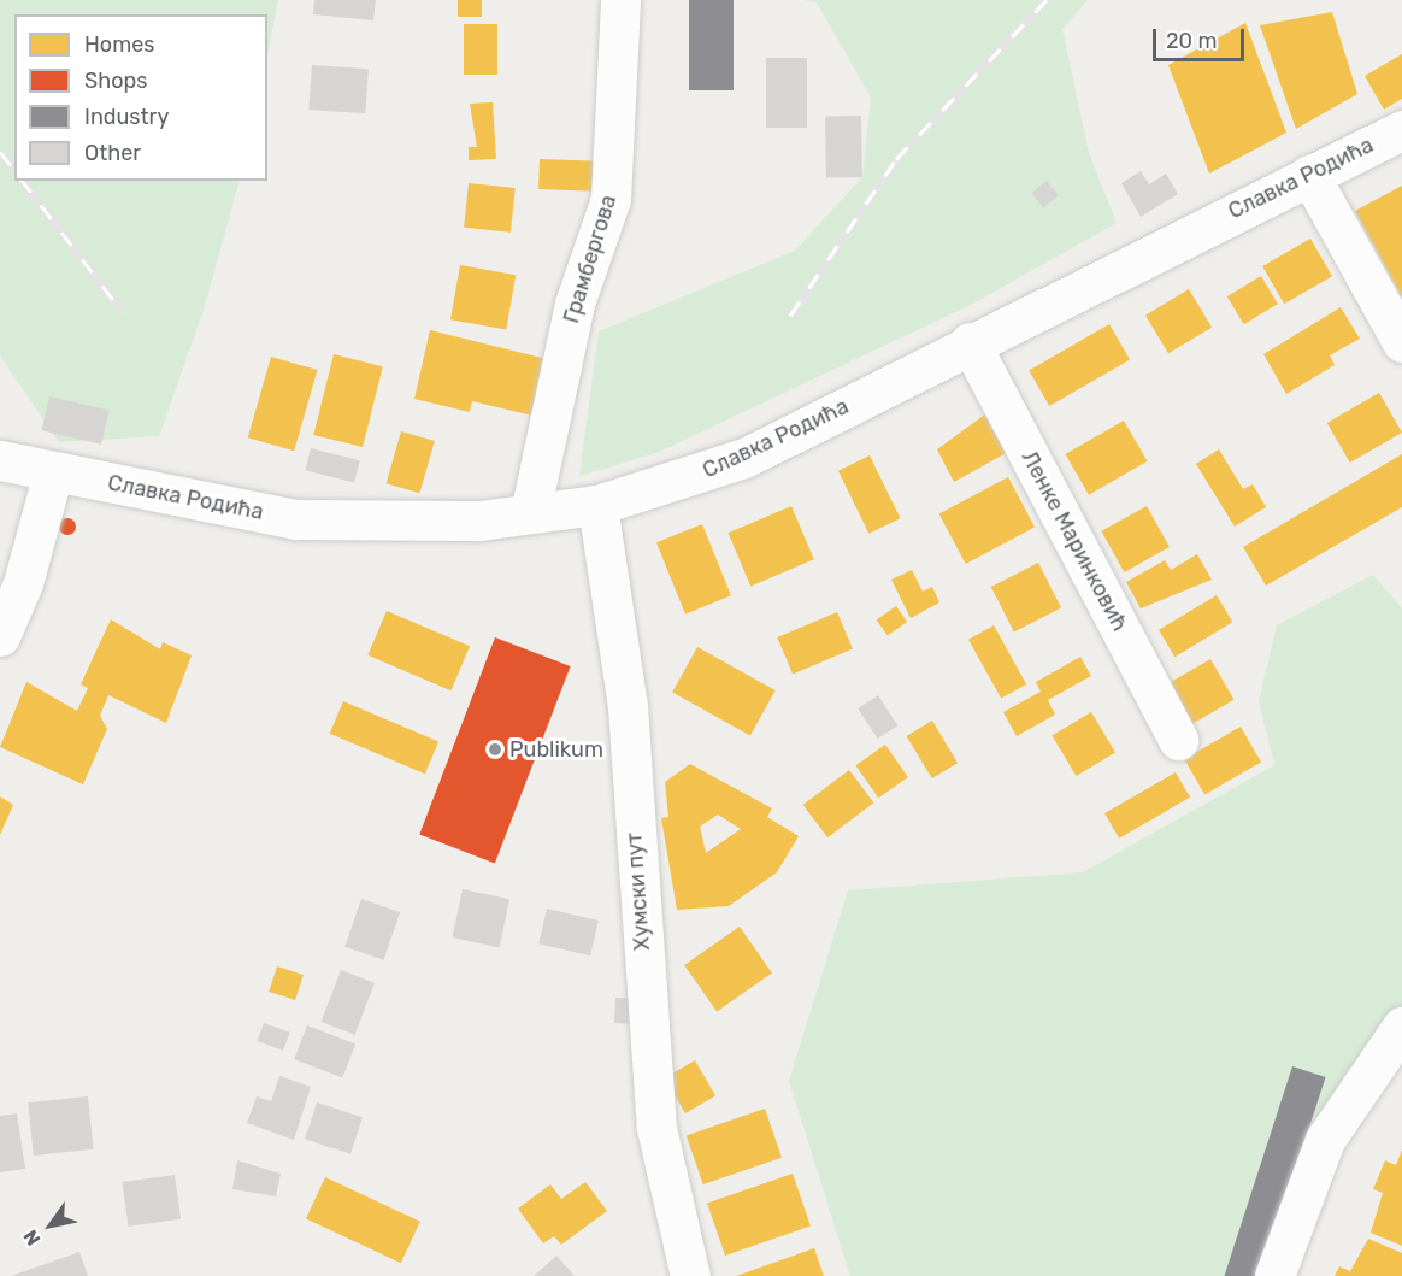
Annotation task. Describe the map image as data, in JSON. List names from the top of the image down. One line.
{"streets":{"street":["Славка Родића","Грамбергова","Ленке Маринковић","Хумски пут"]},"crossings":[["Славка Родића","Грамбергова"],["Славка Родића","Ленке Маринковић"],["Славка Родића","Хумски пут"]],"places":["Publikum"],"legend":["Homes","Shops","Industry","Other"],"scale_bar":"20 m","north":"bottom left"}
